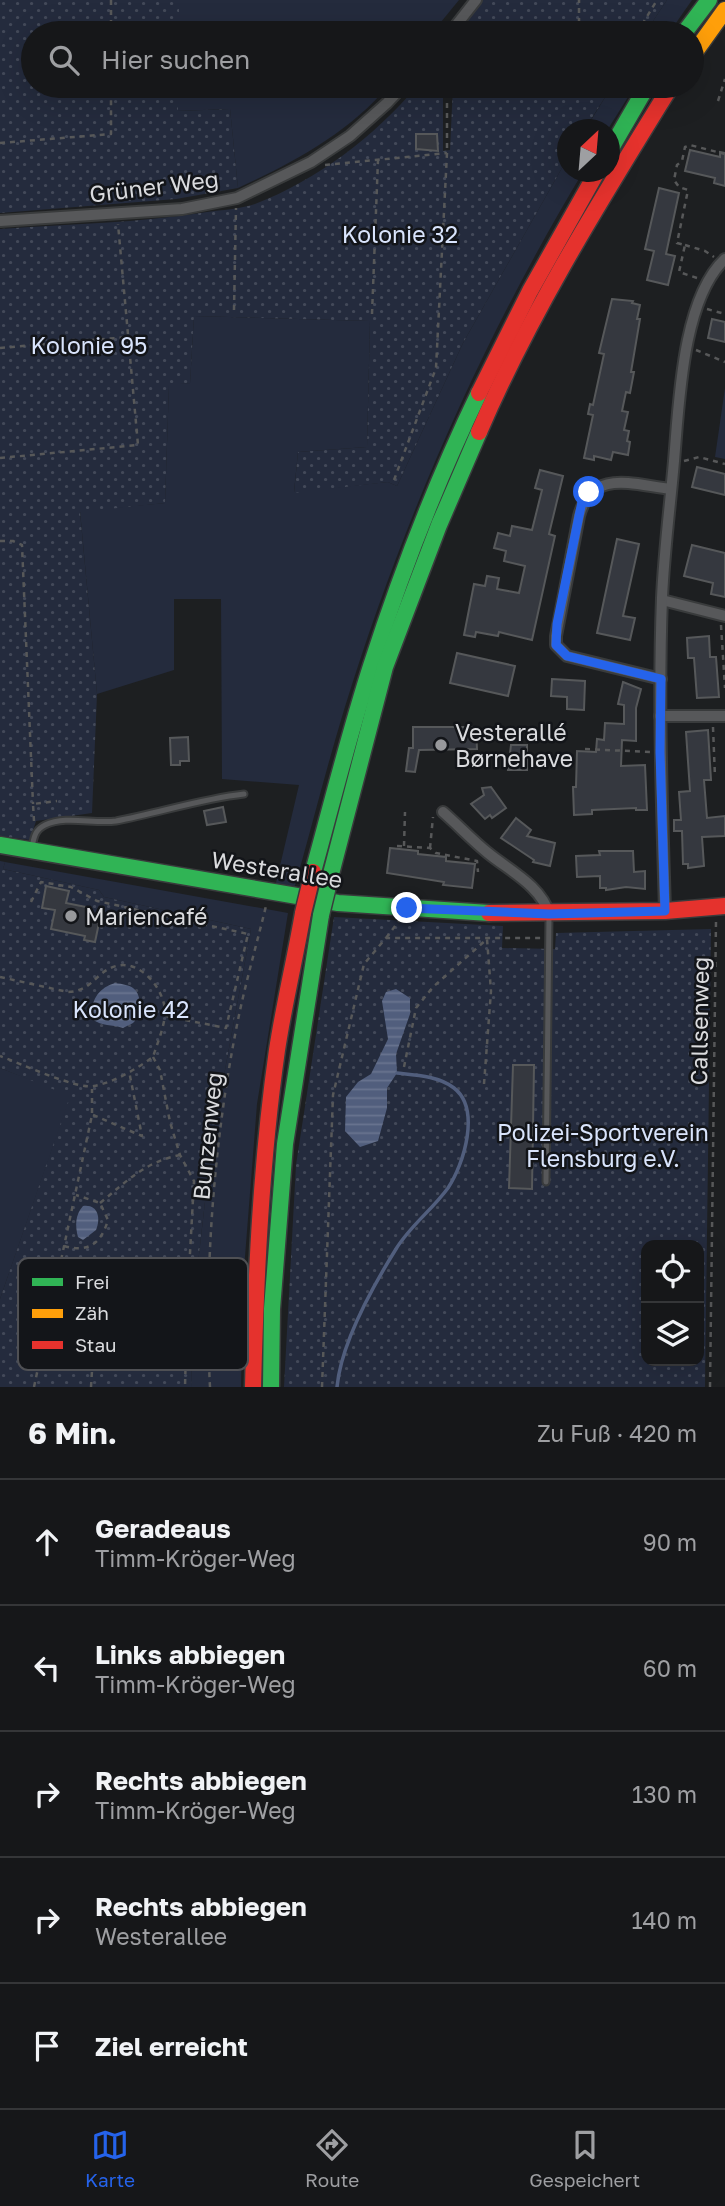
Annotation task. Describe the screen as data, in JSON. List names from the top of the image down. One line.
{"streets":{"main road":["Westerallee"],"street":["Grüner Weg"],"path":["Callsenweg","Bunzenweg"]},"crossings":[["Westerallee","Callsenweg"],["Westerallee","Bunzenweg"]],"parks":["Kolonie 32","Kolonie 95","Kolonie 42","Polizei-Sportverein Flensburg e.V."],"places":["Vesterallé Børnehave","Mariencafé"],"legend":["Frei","Zäh","Stau"],"north":"top right","page":{"search":"Hier suchen","heading":["6 Min.","Zu Fuß · 420 m"],"list":[["Geradeaus","Timm-Kröger-Weg","90 m"],["Links abbiegen","Timm-Kröger-Weg","60 m"],["Rechts abbiegen","Timm-Kröger-Weg","130 m"],["Rechts abbiegen","Westerallee","140 m"],"Ziel erreicht"],"nav":["Karte","Route","Gespeichert"]}}
